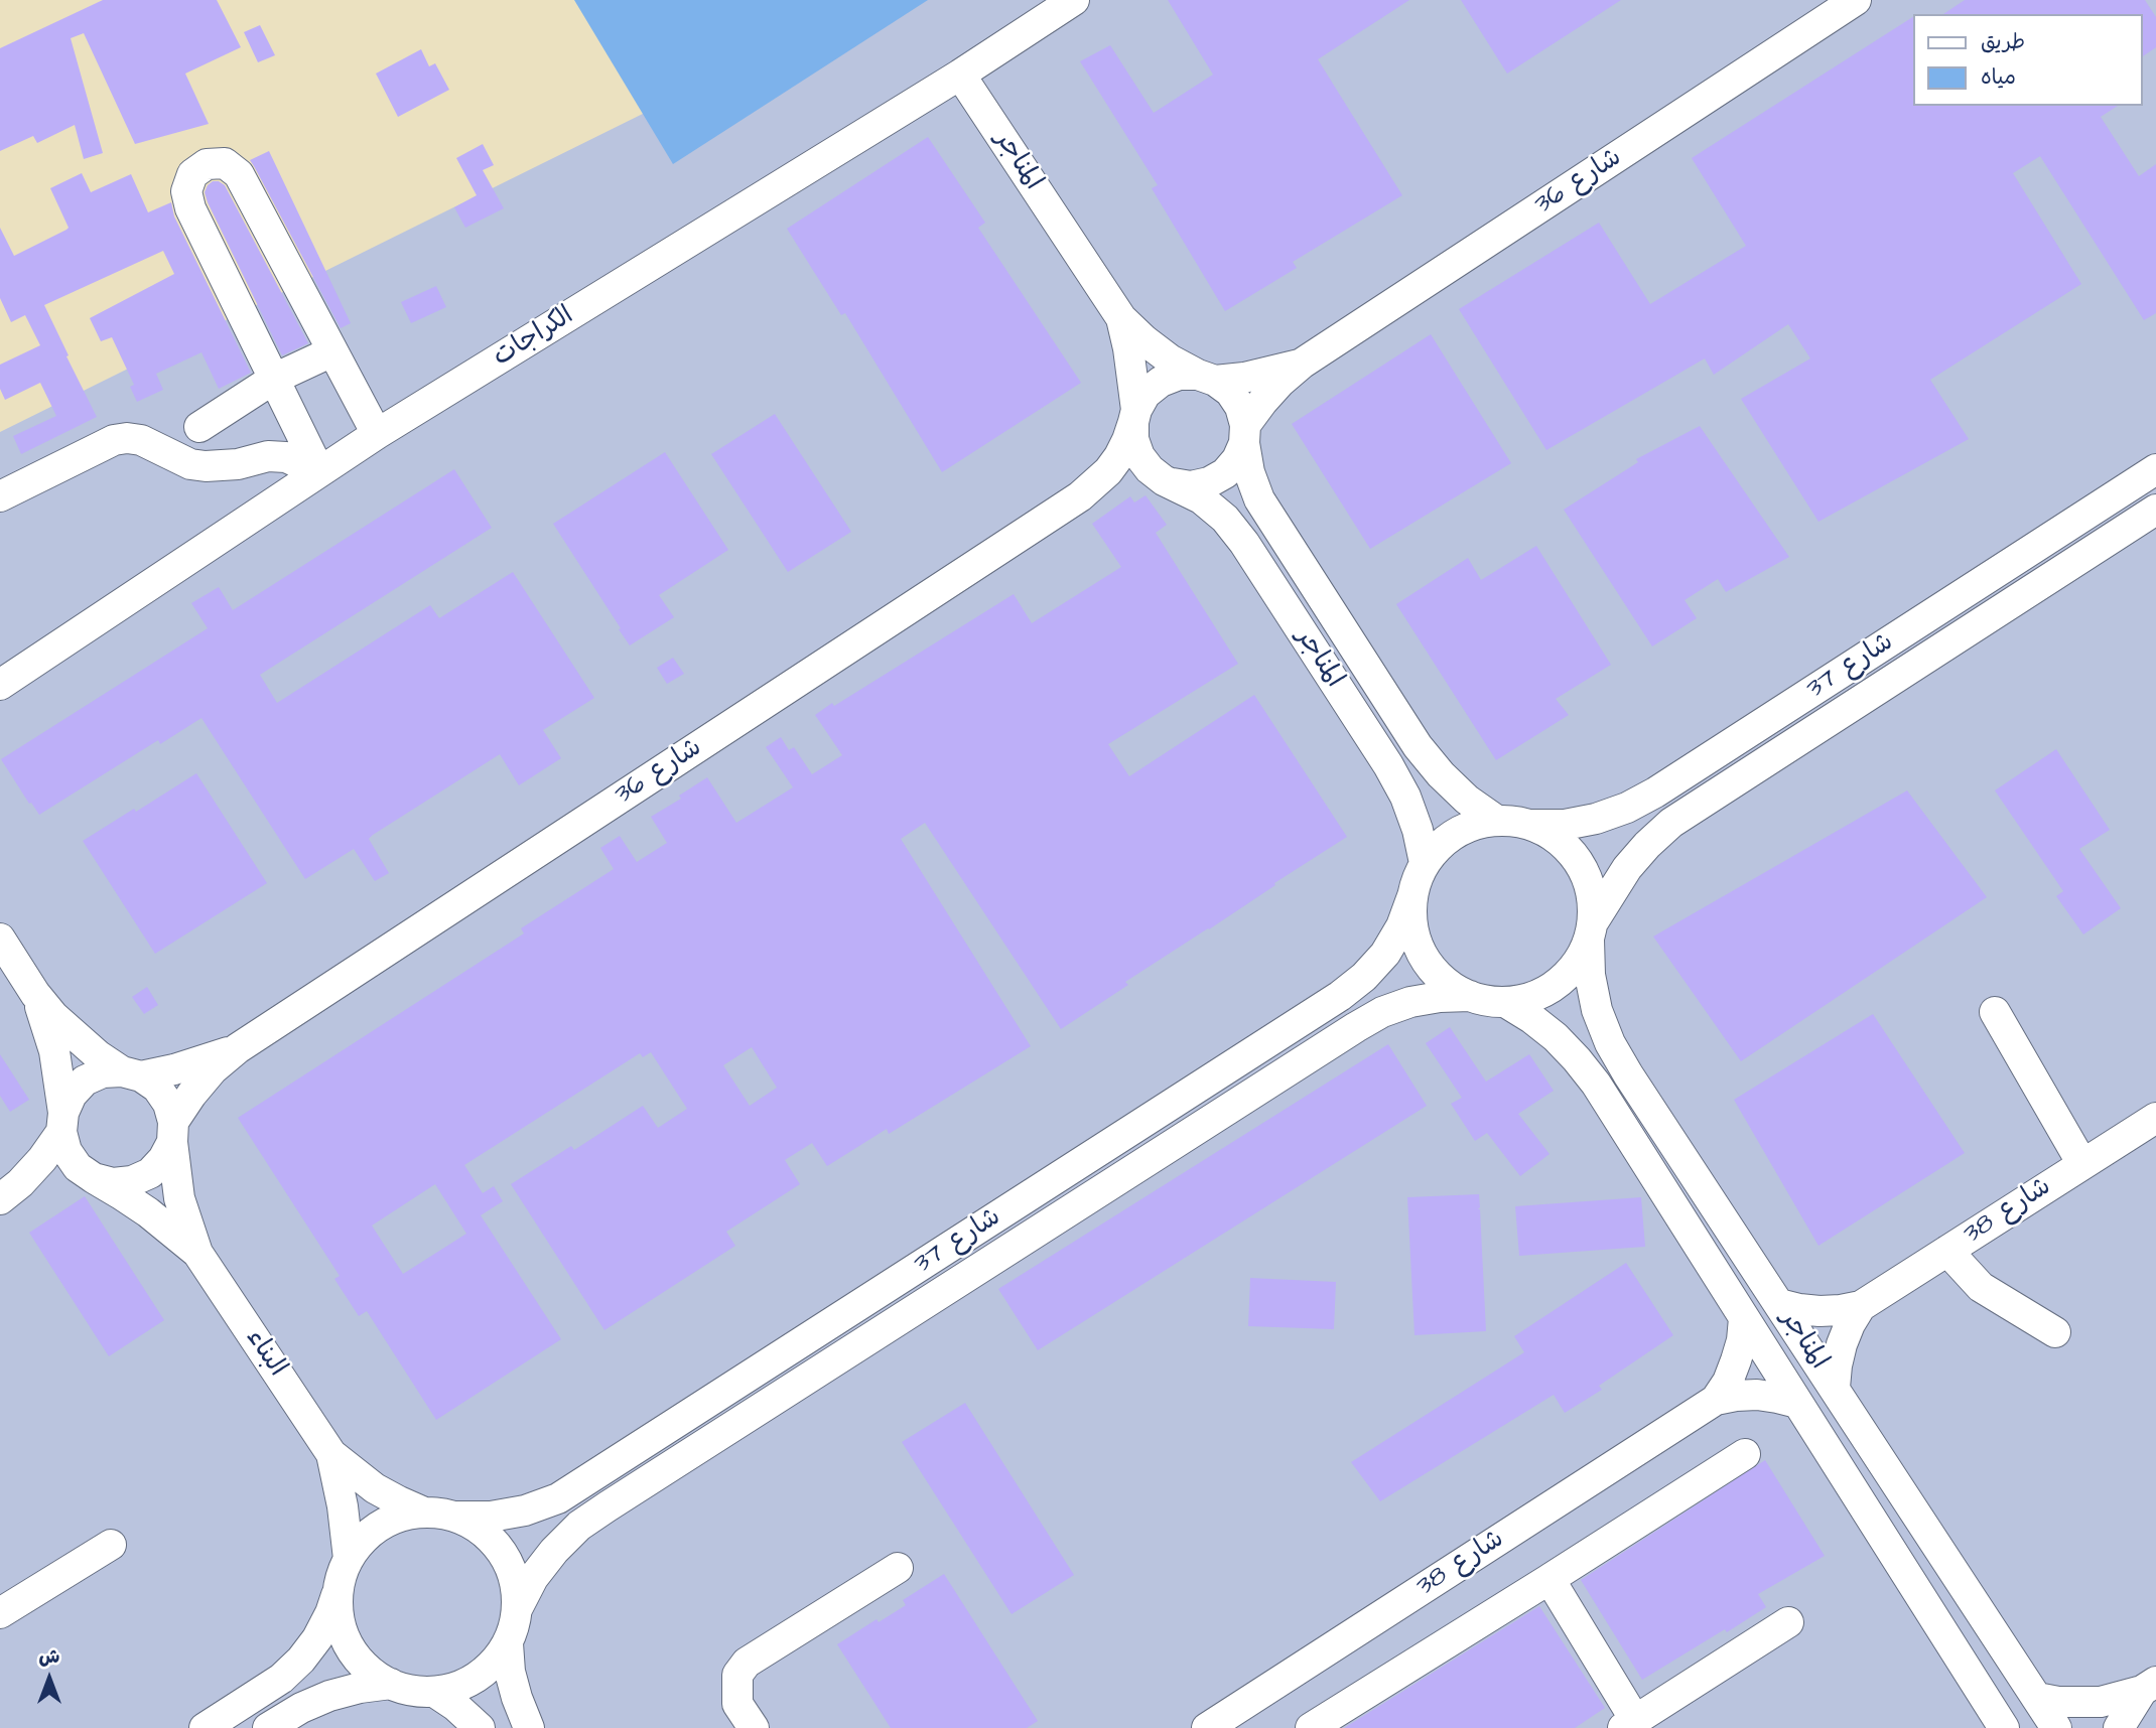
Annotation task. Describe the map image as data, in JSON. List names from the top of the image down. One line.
{"streets":{"street":["المناجر","شارع 36","الكراجات","شارع 37","شارع 38","البناء"]},"crossings":[["المناجر","شارع 36"],["المناجر","الكراجات"],["المناجر","شارع 37"],["المناجر","شارع 38"],["شارع 36","البناء"],["شارع 37","البناء"]],"legend":["طريق","مياه"],"north":"top"}
